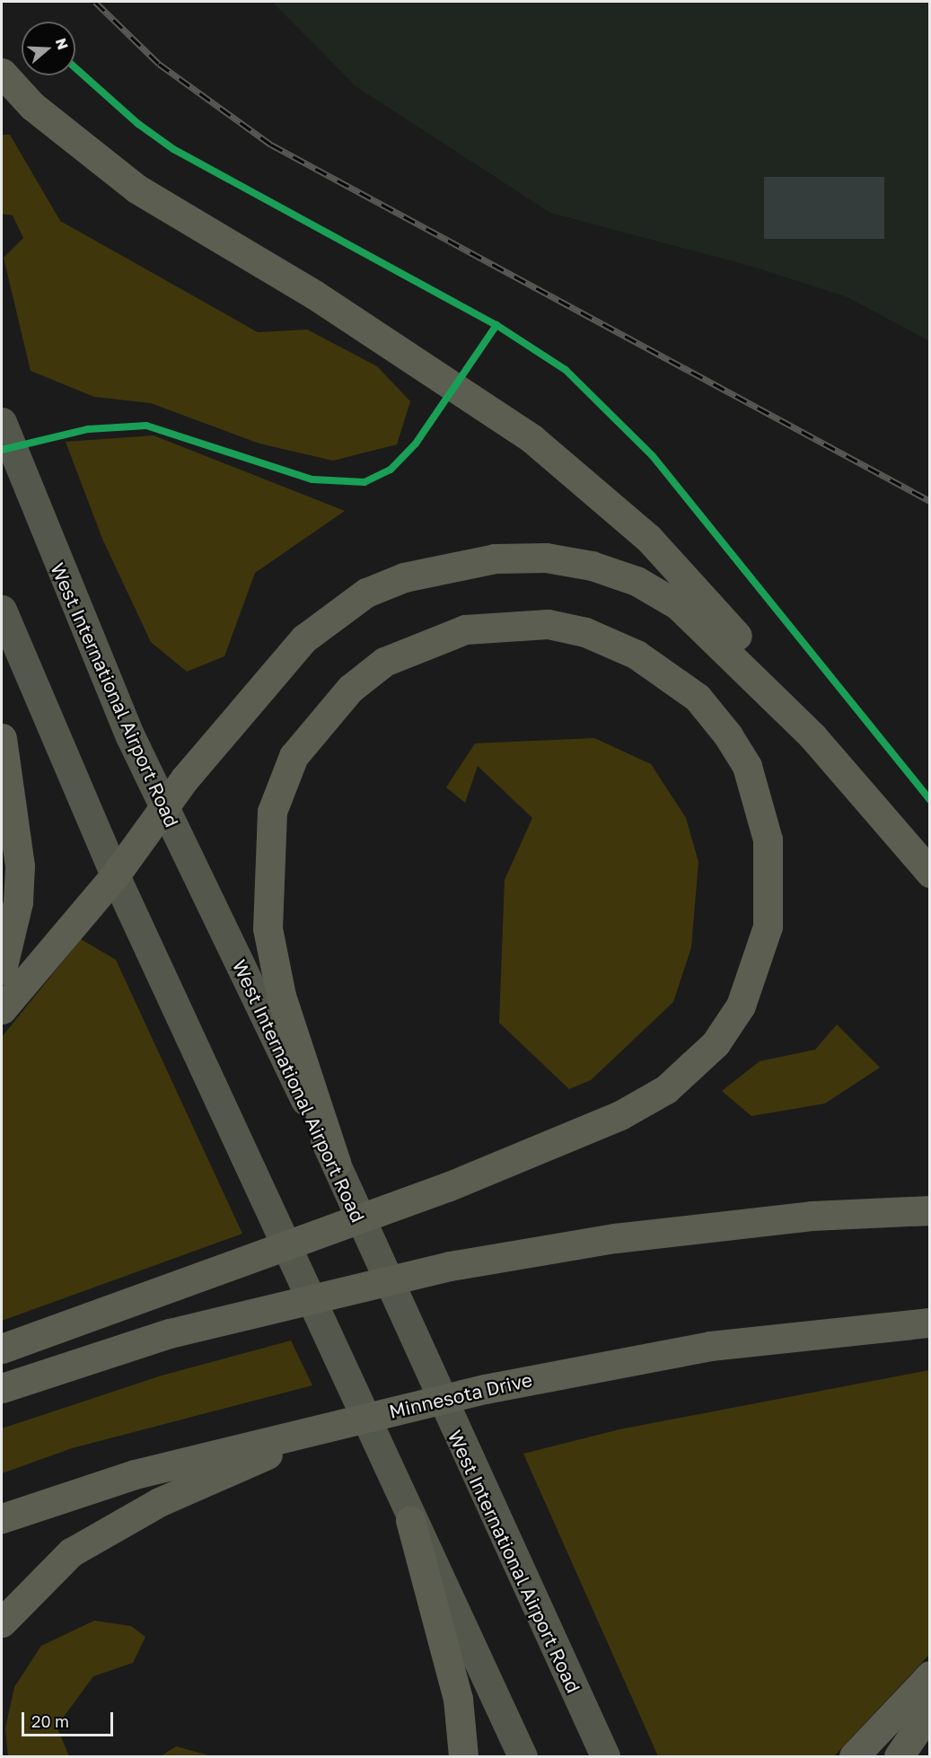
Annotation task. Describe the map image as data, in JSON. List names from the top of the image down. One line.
{"streets":{"highway":["Minnesota Drive"],"main road":["West International Airport Road"]},"scale_bar":"20 m","north":"right"}
